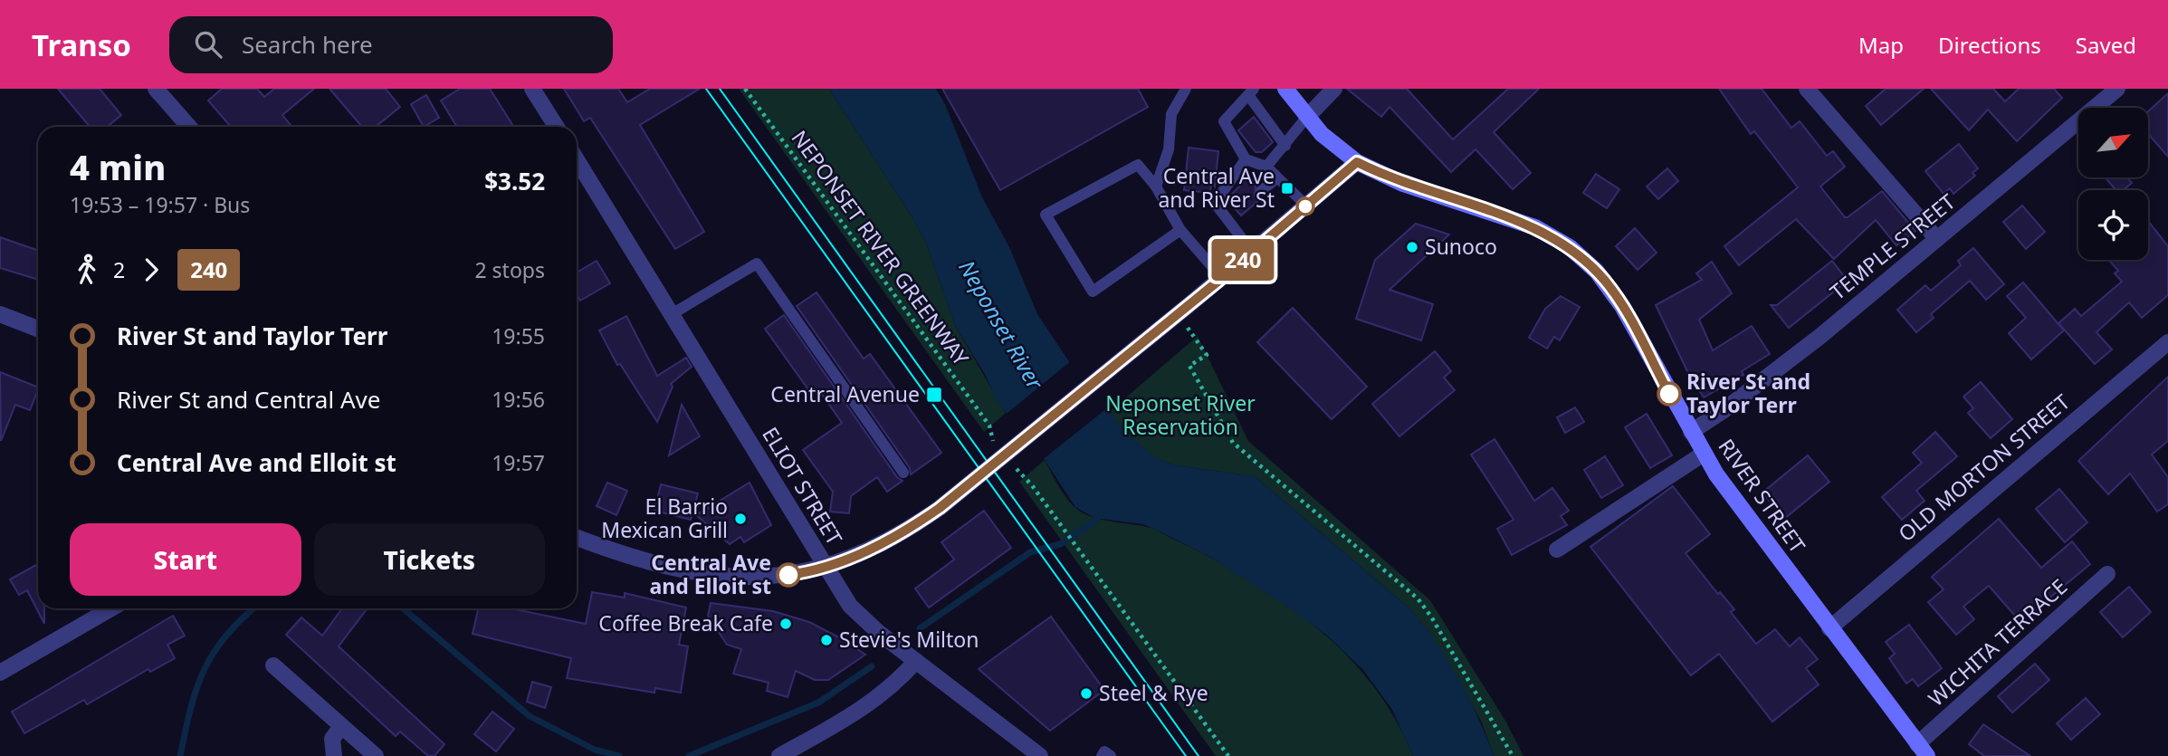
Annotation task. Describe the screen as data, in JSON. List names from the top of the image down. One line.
{"streets":{"main road":["RIVER STREET"],"street":["TEMPLE STREET","OLD MORTON STREET","ELIOT STREET","WICHITA TERRACE"],"path":["NEPONSET RIVER GREENWAY"]},"crossings":[["TEMPLE STREET","RIVER STREET"],["OLD MORTON STREET","RIVER STREET"],["RIVER STREET","WICHITA TERRACE"]],"water":["Neponset River"],"parks":["Neponset River Reservation"],"places":{"transit":["Central Ave and River St","Central Avenue"],"other":["Sunoco","River St and Taylor Terr","El Barrio Mexican Grill","Central Ave and Elloit st","Coffee Break Cafe","Stevie's Milton","Steel & Rye"]},"lines":["bus line 240"],"north":"top right","page":{"header":"Transo","search":"Search here","nav":["Map","Directions","Saved"],"on_map":"240","heading":["4 min","19:53 – 19:57 · Bus","$3.52"],"legs":["2","240","2 stops"],"list":[{"name":"River St and Taylor Terr","value":"19:55"},{"name":"River St and Central Ave","value":"19:56"},{"name":"Central Ave and Elloit st","value":"19:57"}],"buttons":["Start","Tickets"]}}
